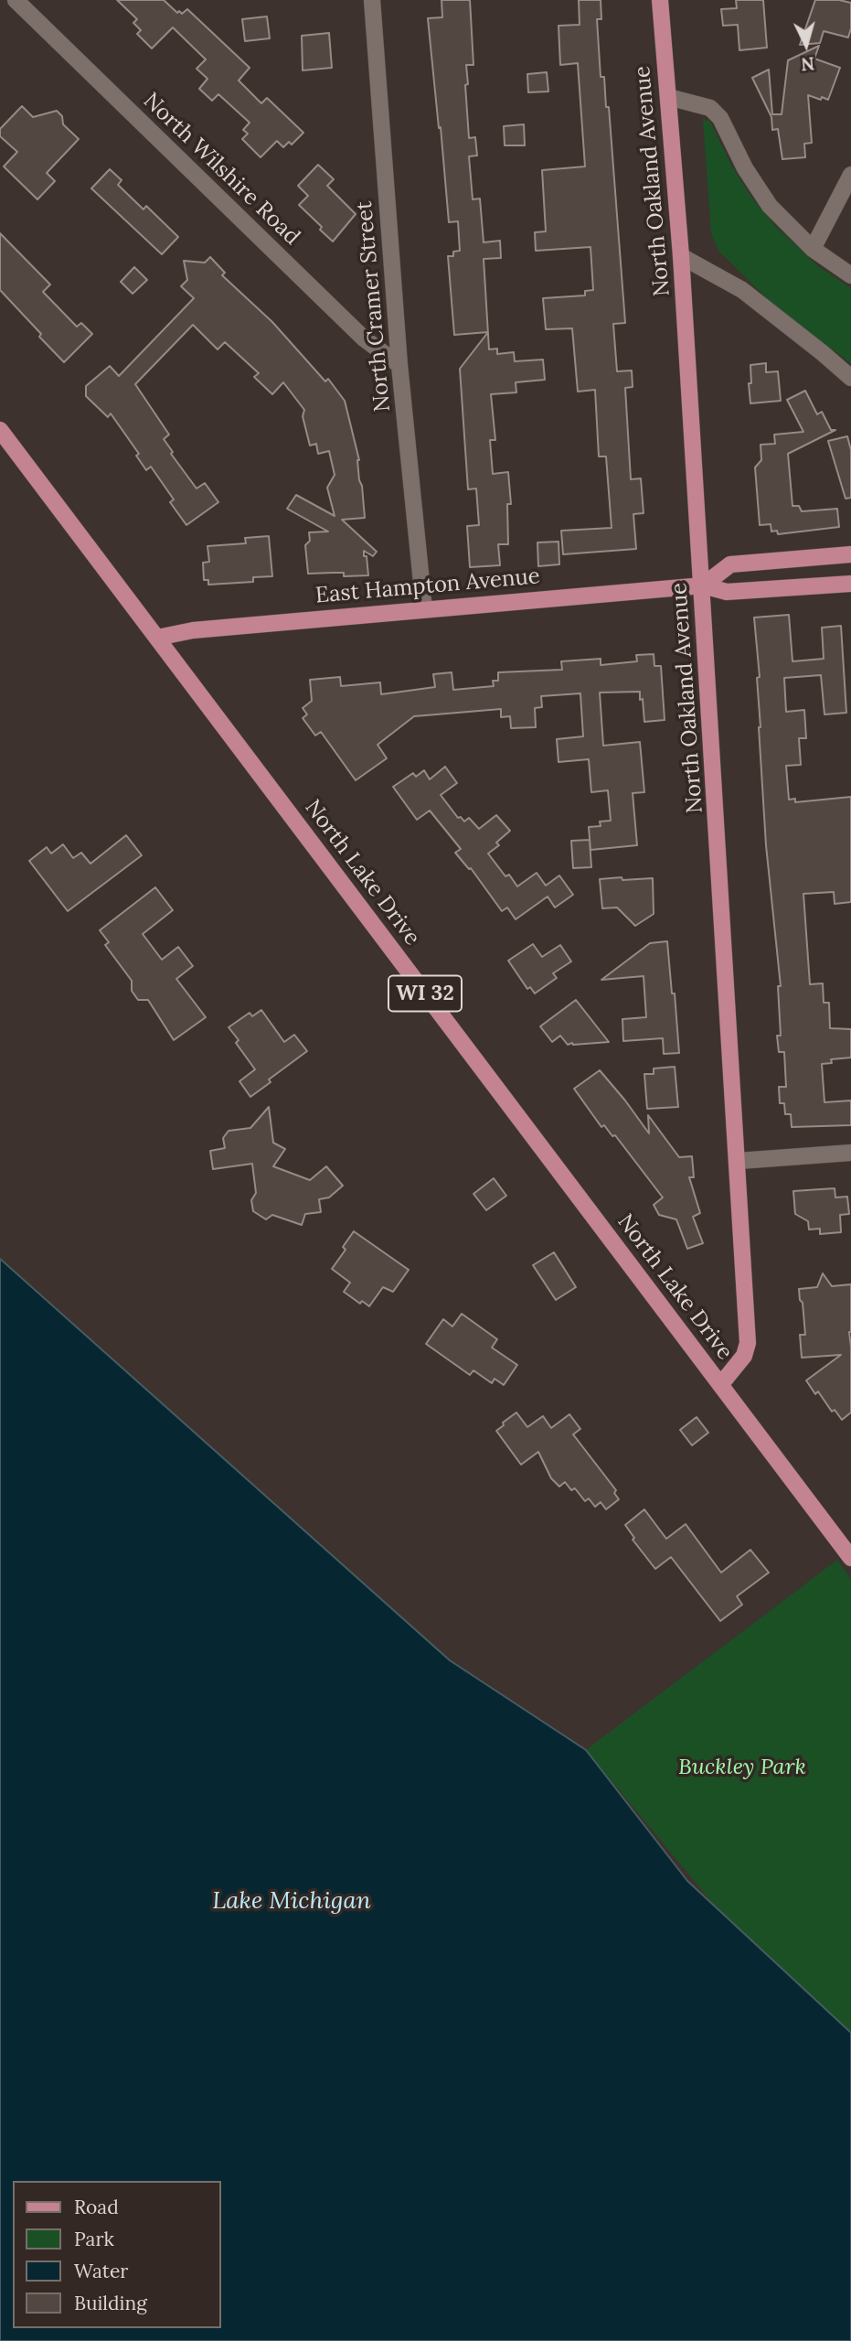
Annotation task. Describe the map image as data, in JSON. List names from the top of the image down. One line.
{"streets":{"main road":["North Oakland Avenue","East Hampton Avenue","North Lake Drive","WI 32"],"street":["North Wilshire Road","North Cramer Street"]},"crossings":[["North Wilshire Road","North Cramer Street"],["North Oakland Avenue","East Hampton Avenue"],["North Oakland Avenue","North Lake Drive"],["North Cramer Street","East Hampton Avenue"],["East Hampton Avenue","North Lake Drive"]],"water":["Lake Michigan"],"parks":["Buckley Park"],"legend":["Road","Park","Water","Building"],"north":"bottom"}
